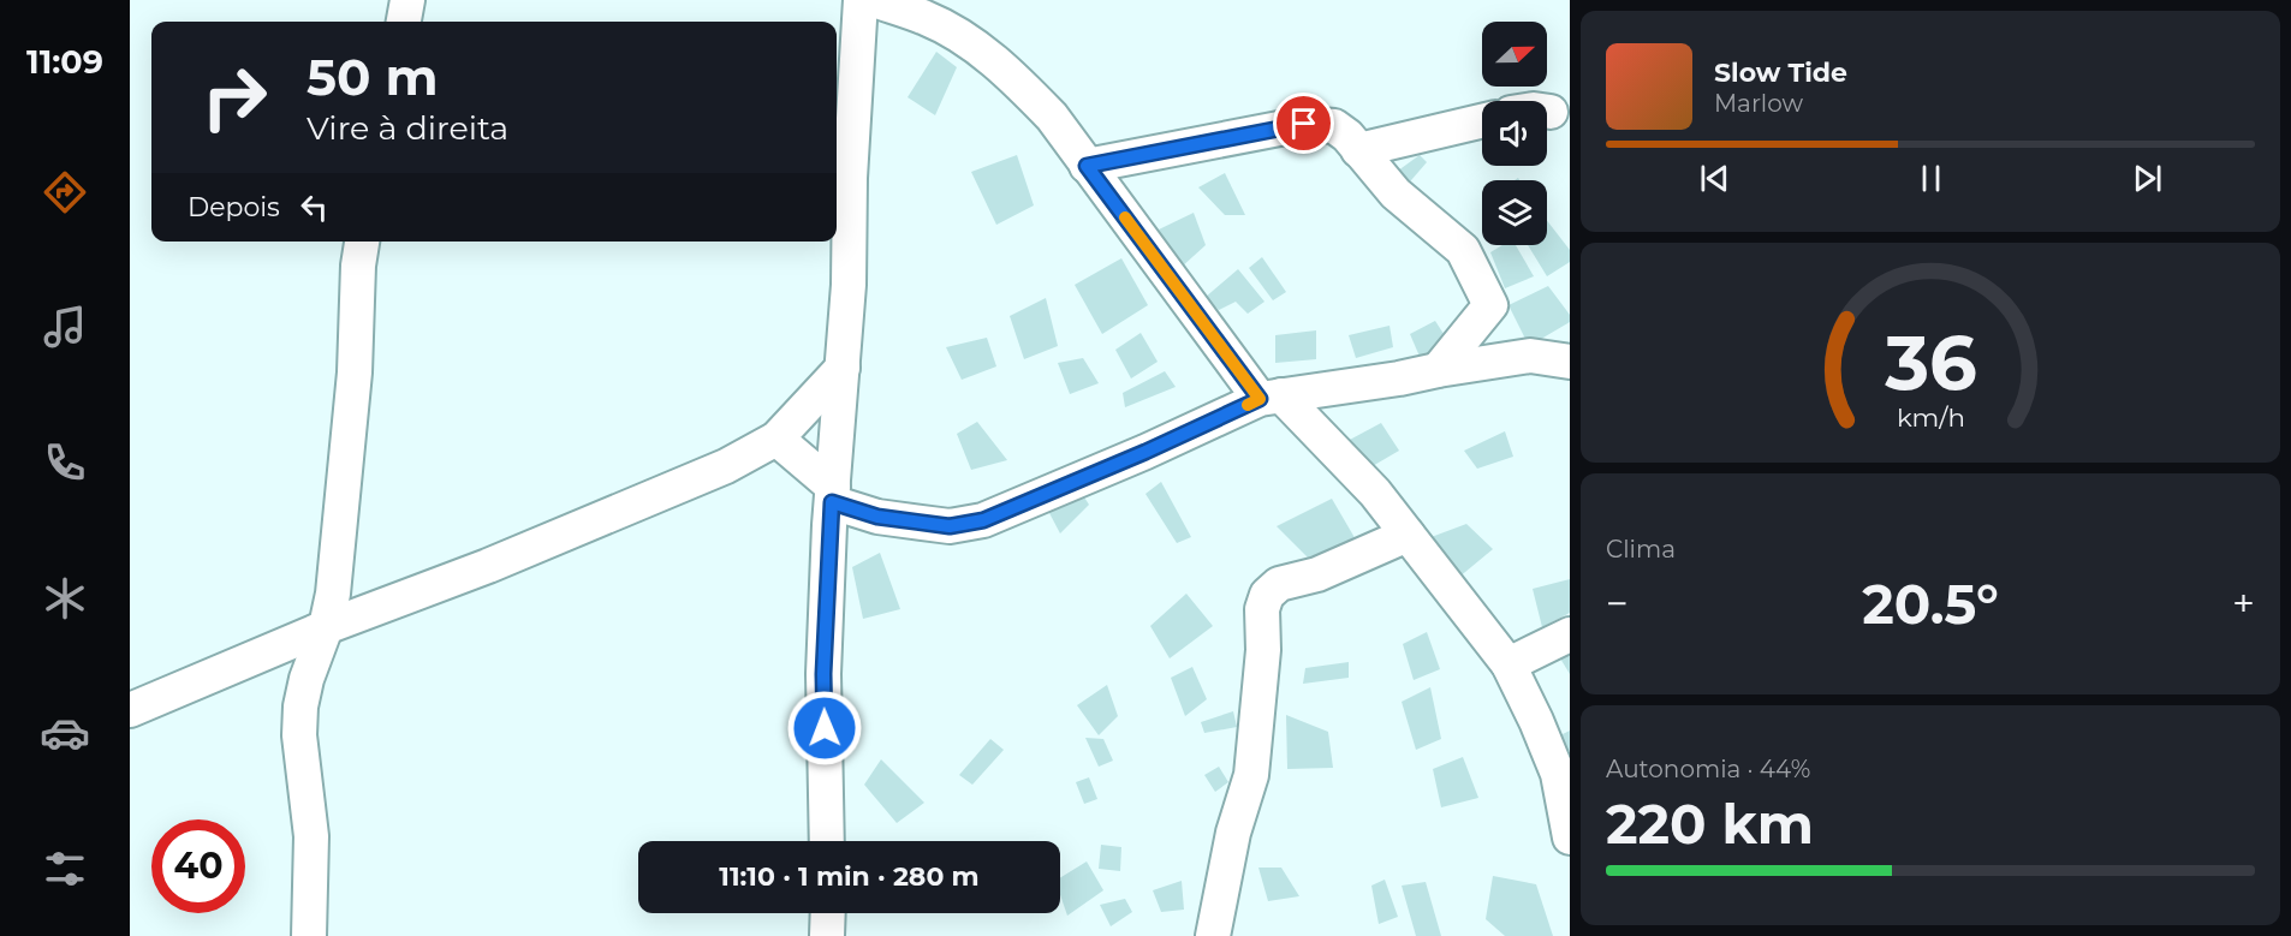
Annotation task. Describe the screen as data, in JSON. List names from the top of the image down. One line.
{"north":"right","page":{"tabs":"11:09","turn":["50 m","Vire à direita"],"song":["Slow Tide","Marlow"],"then":"Depois","tile":["Clima",["Autonomia · 44%","220 km"]],"heat":["−","20.5°","+"],"limit":"40","trip":"11:10 · 1 min · 280 m","gauge":["36","km/h"]}}
